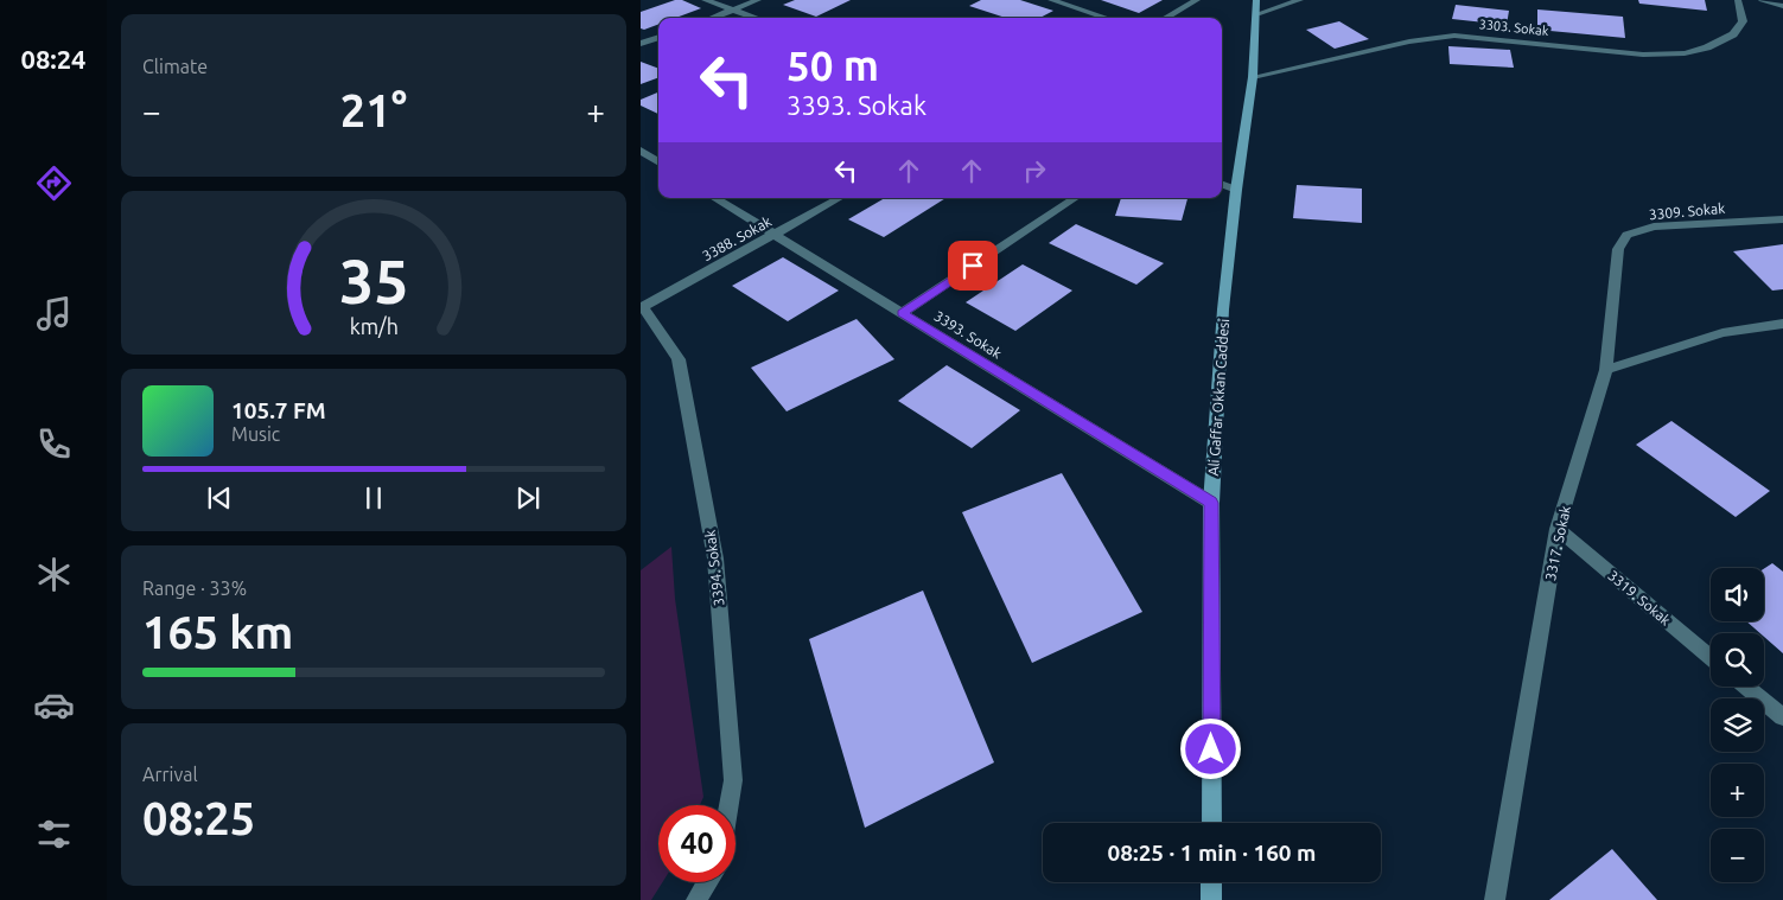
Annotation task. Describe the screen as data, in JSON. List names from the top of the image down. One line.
{"streets":{"street":["3303. Sokak","3309. Sokak","3388. Sokak","3393. Sokak","Ali Gaffar Okkan Caddesi","3317. Sokak","3394. Sokak","3319. Sokak"]},"crossings":[["3303. Sokak","Ali Gaffar Okkan Caddesi"],["3309. Sokak","3317. Sokak"],["3388. Sokak","3393. Sokak"],["3388. Sokak","3394. Sokak"],["3393. Sokak","Ali Gaffar Okkan Caddesi"],["3317. Sokak","3319. Sokak"]],"page":{"tabs":"08:24","tile":["Climate",["Range · 33%","165 km"],["Arrival","08:25"]],"turn":["50 m","3393. Sokak"],"heat":["−","21°","+"],"song":["105.7 FM","Music"],"map_buttons":["+","−"],"limit":"40","trip":"08:25 · 1 min · 160 m","gauge":["35","km/h"]}}
